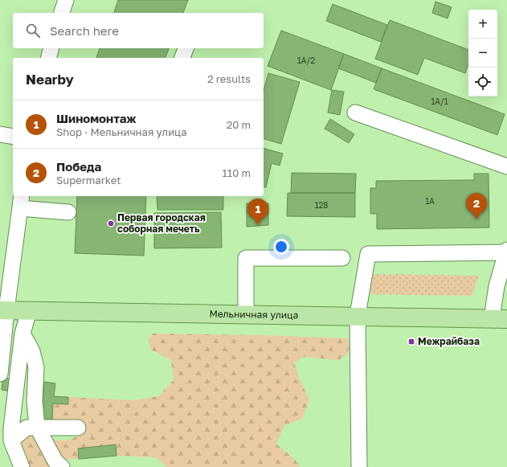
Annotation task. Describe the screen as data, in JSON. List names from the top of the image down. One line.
{"streets":{"main road":["Мельничная улица"]},"places":{"other":["Первая городская соборная мечеть"],"transit":["Межрайбаза"]},"house_numbers":["1А/2","1А/1","1А","128"],"page":{"map_buttons":["+","−"],"search":"Search here","heading":["Nearby","2 results"],"list":[{"mark":"1","name":"Шиномонтаж","note":"Shop · Мельничная улица","value":"20 m"},{"mark":"2","name":"Победа","note":"Supermarket","value":"110 m"}],"pins":["2","1"]}}
